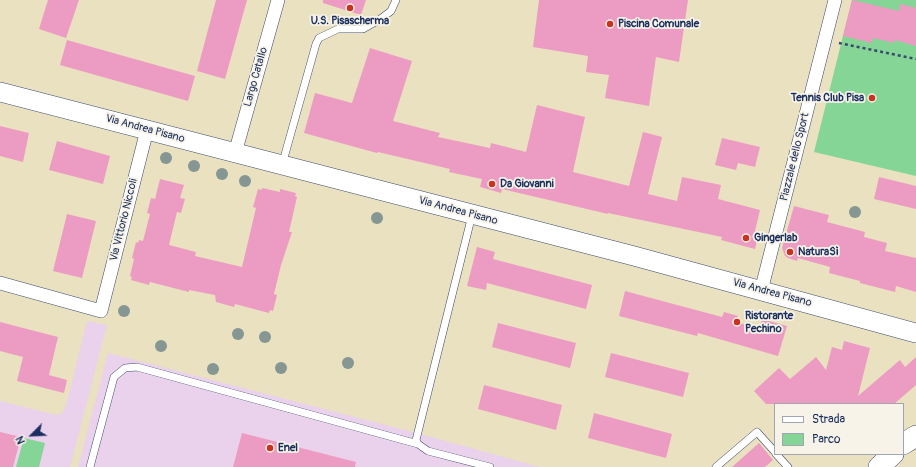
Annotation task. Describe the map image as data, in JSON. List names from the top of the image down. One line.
{"streets":{"street":["Largo Catallo","Via Andrea Pisano","Piazzale dello Sport","Via Vittorio Niccoli"]},"crossings":[["Largo Catallo","Via Andrea Pisano"],["Via Andrea Pisano","Piazzale dello Sport"],["Via Andrea Pisano","Via Vittorio Niccoli"]],"places":["U.S. Pisascherma","Piscina Comunale","Tennis Club Pisa","Da Giovanni","Gingerlab","NaturaSì","Ristorante Pechino","Enel"],"legend":["Strada","Parco"],"north":"bottom left"}
